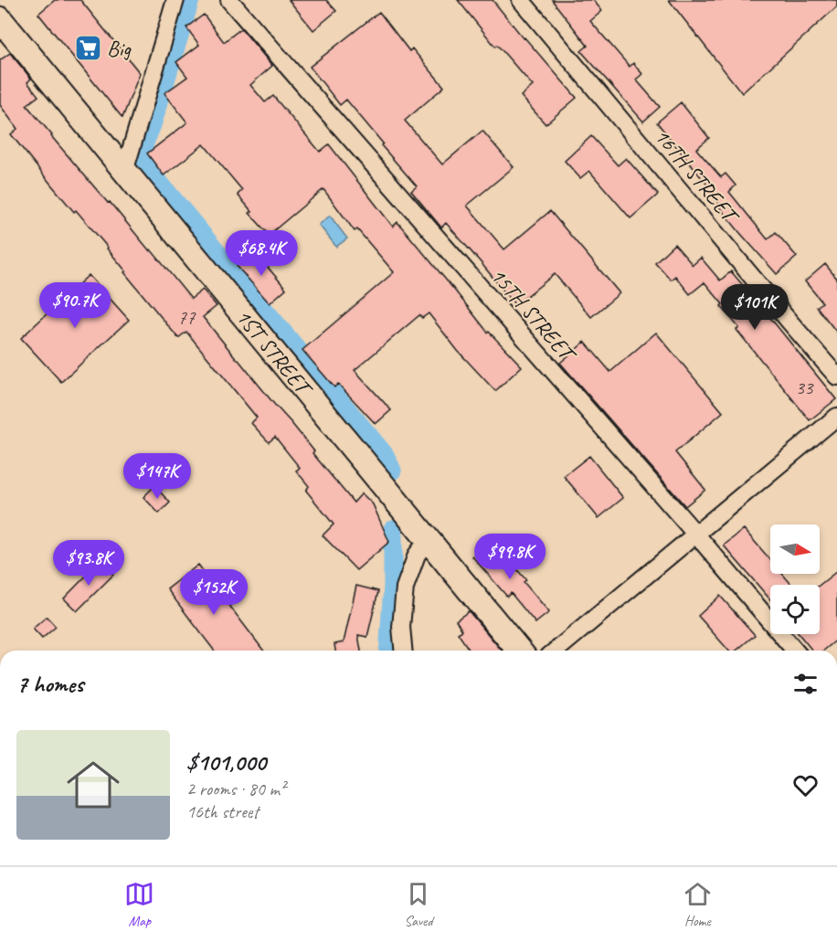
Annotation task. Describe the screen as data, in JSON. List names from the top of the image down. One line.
{"streets":{"main road":["1ST STREET"],"street":["16TH STREET","15TH STREET"]},"places":{"supermarket":["Big"]},"house_numbers":["77","33"],"north":"right","page":{"price":["$68.4K","$90.7K","$101K","$147K","$99.8K","$93.8K","$152K"],"heading":"7 homes","list":[{"name":"$101,000","note":"2 rooms · 80 m² · 16th street"}],"tabs":["Map","Saved","Home"]}}
